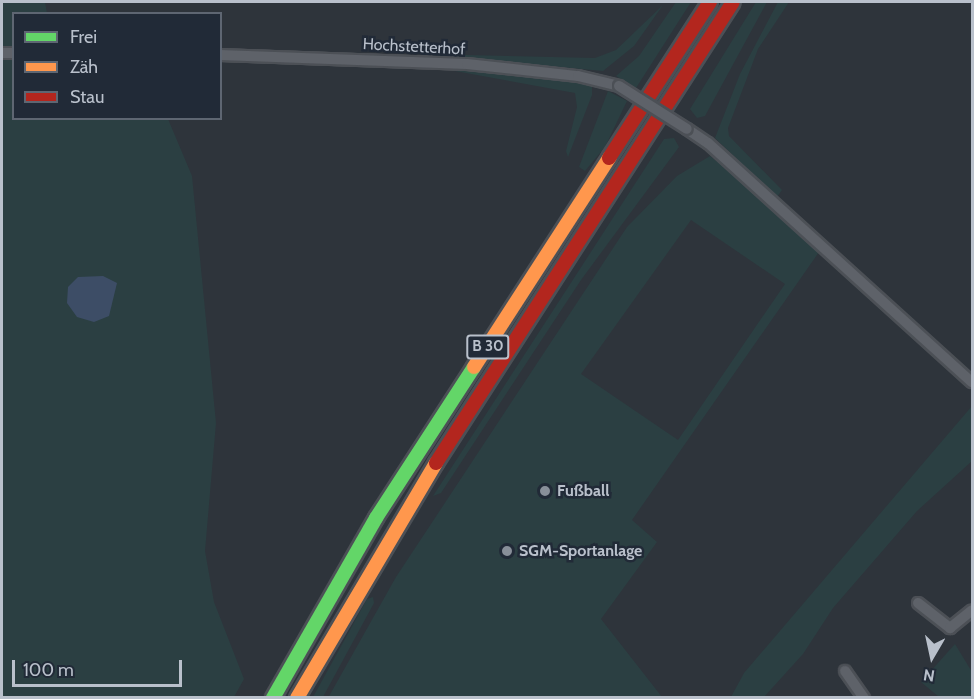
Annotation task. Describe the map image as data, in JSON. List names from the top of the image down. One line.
{"streets":{"highway":["B 30"],"street":["Hochstetterhof"]},"places":["Fußball","SGM-Sportanlage"],"legend":["Frei","Zäh","Stau"],"scale_bar":"100 m","north":"bottom"}
